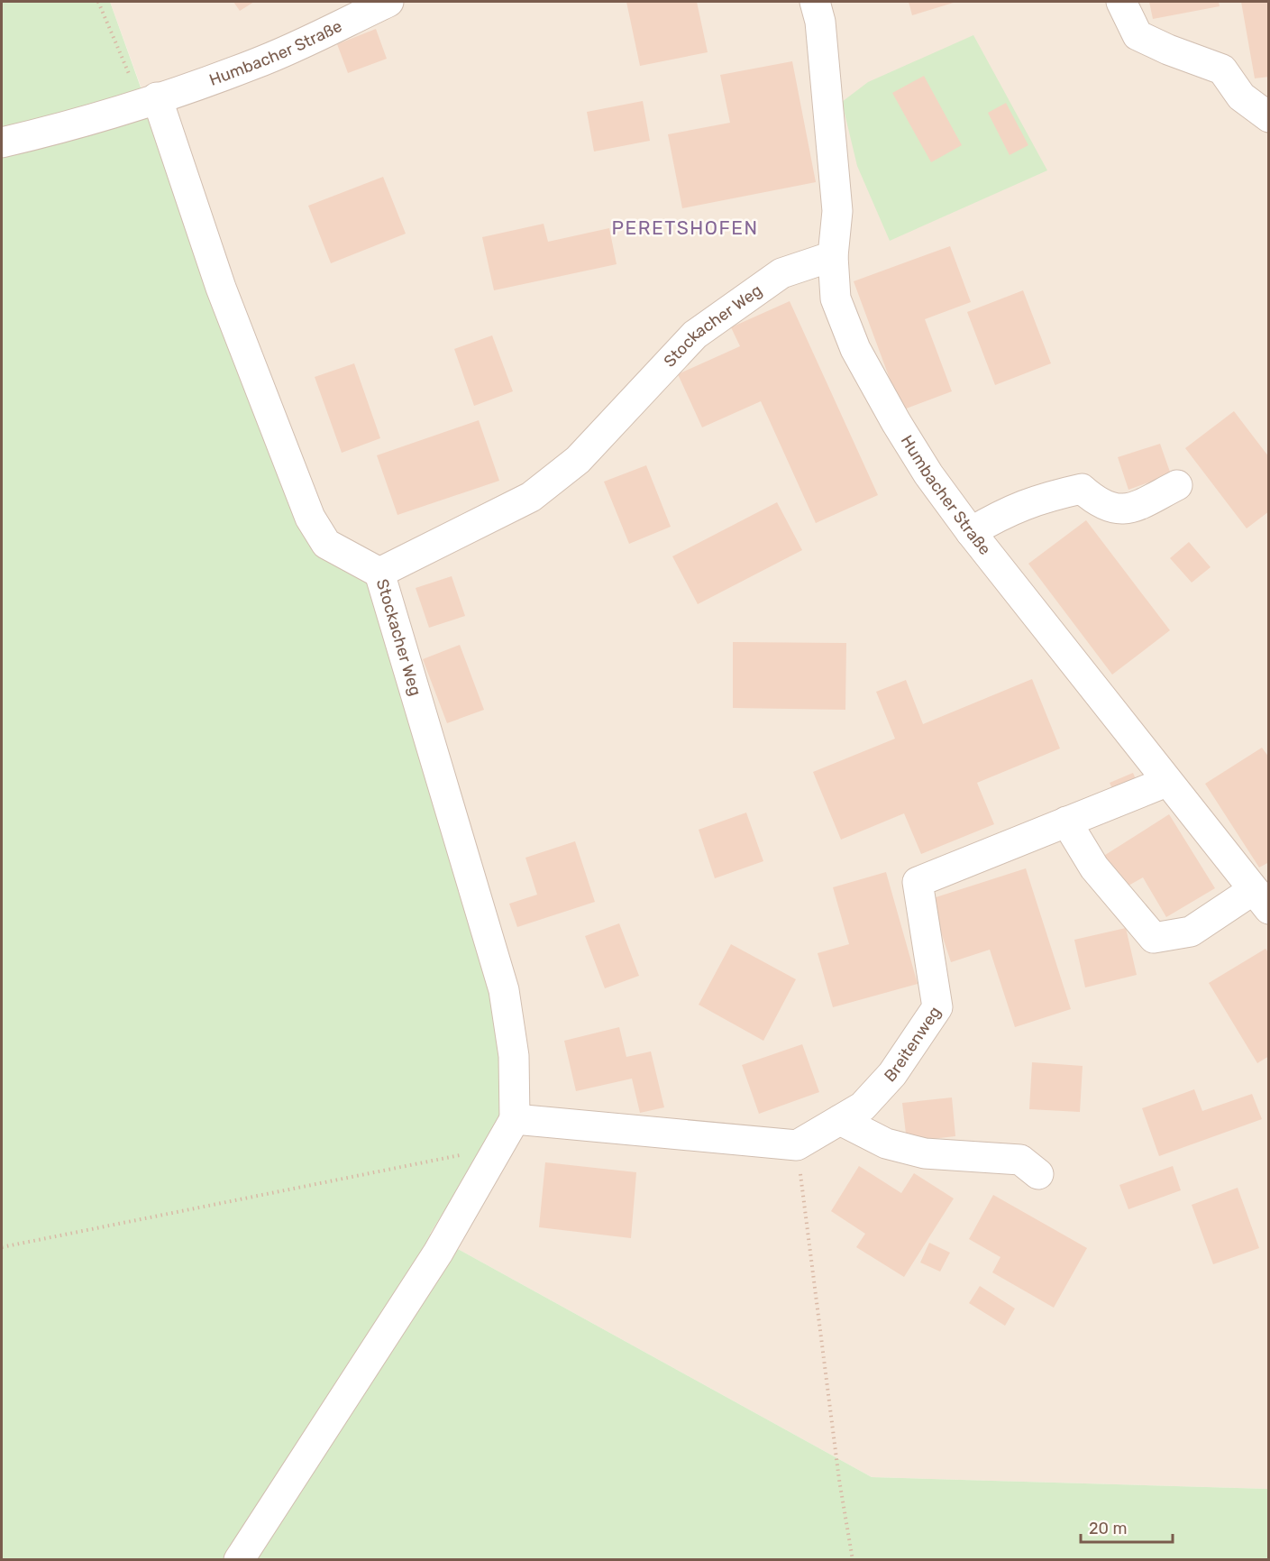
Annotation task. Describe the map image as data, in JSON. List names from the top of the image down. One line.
{"streets":{"street":["Humbacher Straße","Stockacher Weg","Breitenweg"]},"crossings":[["Humbacher Straße","Stockacher Weg"],["Humbacher Straße","Breitenweg"]],"districts":["PERETSHOFEN"],"scale_bar":"20 m"}
